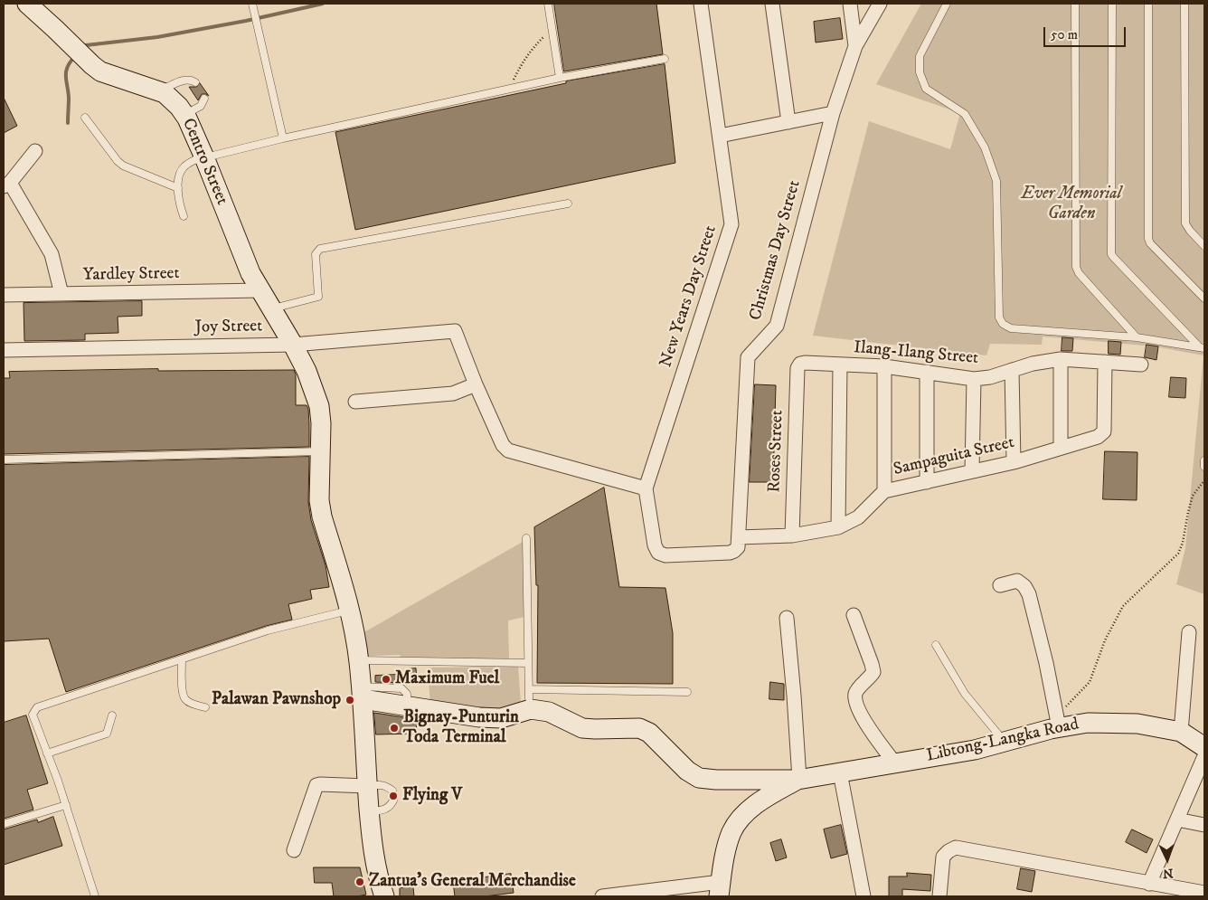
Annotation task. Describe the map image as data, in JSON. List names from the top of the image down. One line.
{"streets":{"main road":["Centro Street","Libtong-Langka Road"],"street":["Christmas Day Street","Yardley Street","New Years Day Street","Joy Street","Ilang-Ilang Street","Roses Street","Sampaguita Street"]},"crossings":[["Centro Street","Yardley Street"],["Centro Street","Joy Street"],["Christmas Day Street","Sampaguita Street"],["Ilang-Ilang Street","Roses Street"],["Ilang-Ilang Street","Sampaguita Street"],["Roses Street","Sampaguita Street"]],"parks":["Ever Memorial Garden"],"places":["Maximum Fuel","Palawan Pawnshop","Bignay-Punturin Toda Terminal","Flying V","Zantua's General Merchandise"],"scale_bar":"50 m","north":"bottom"}
